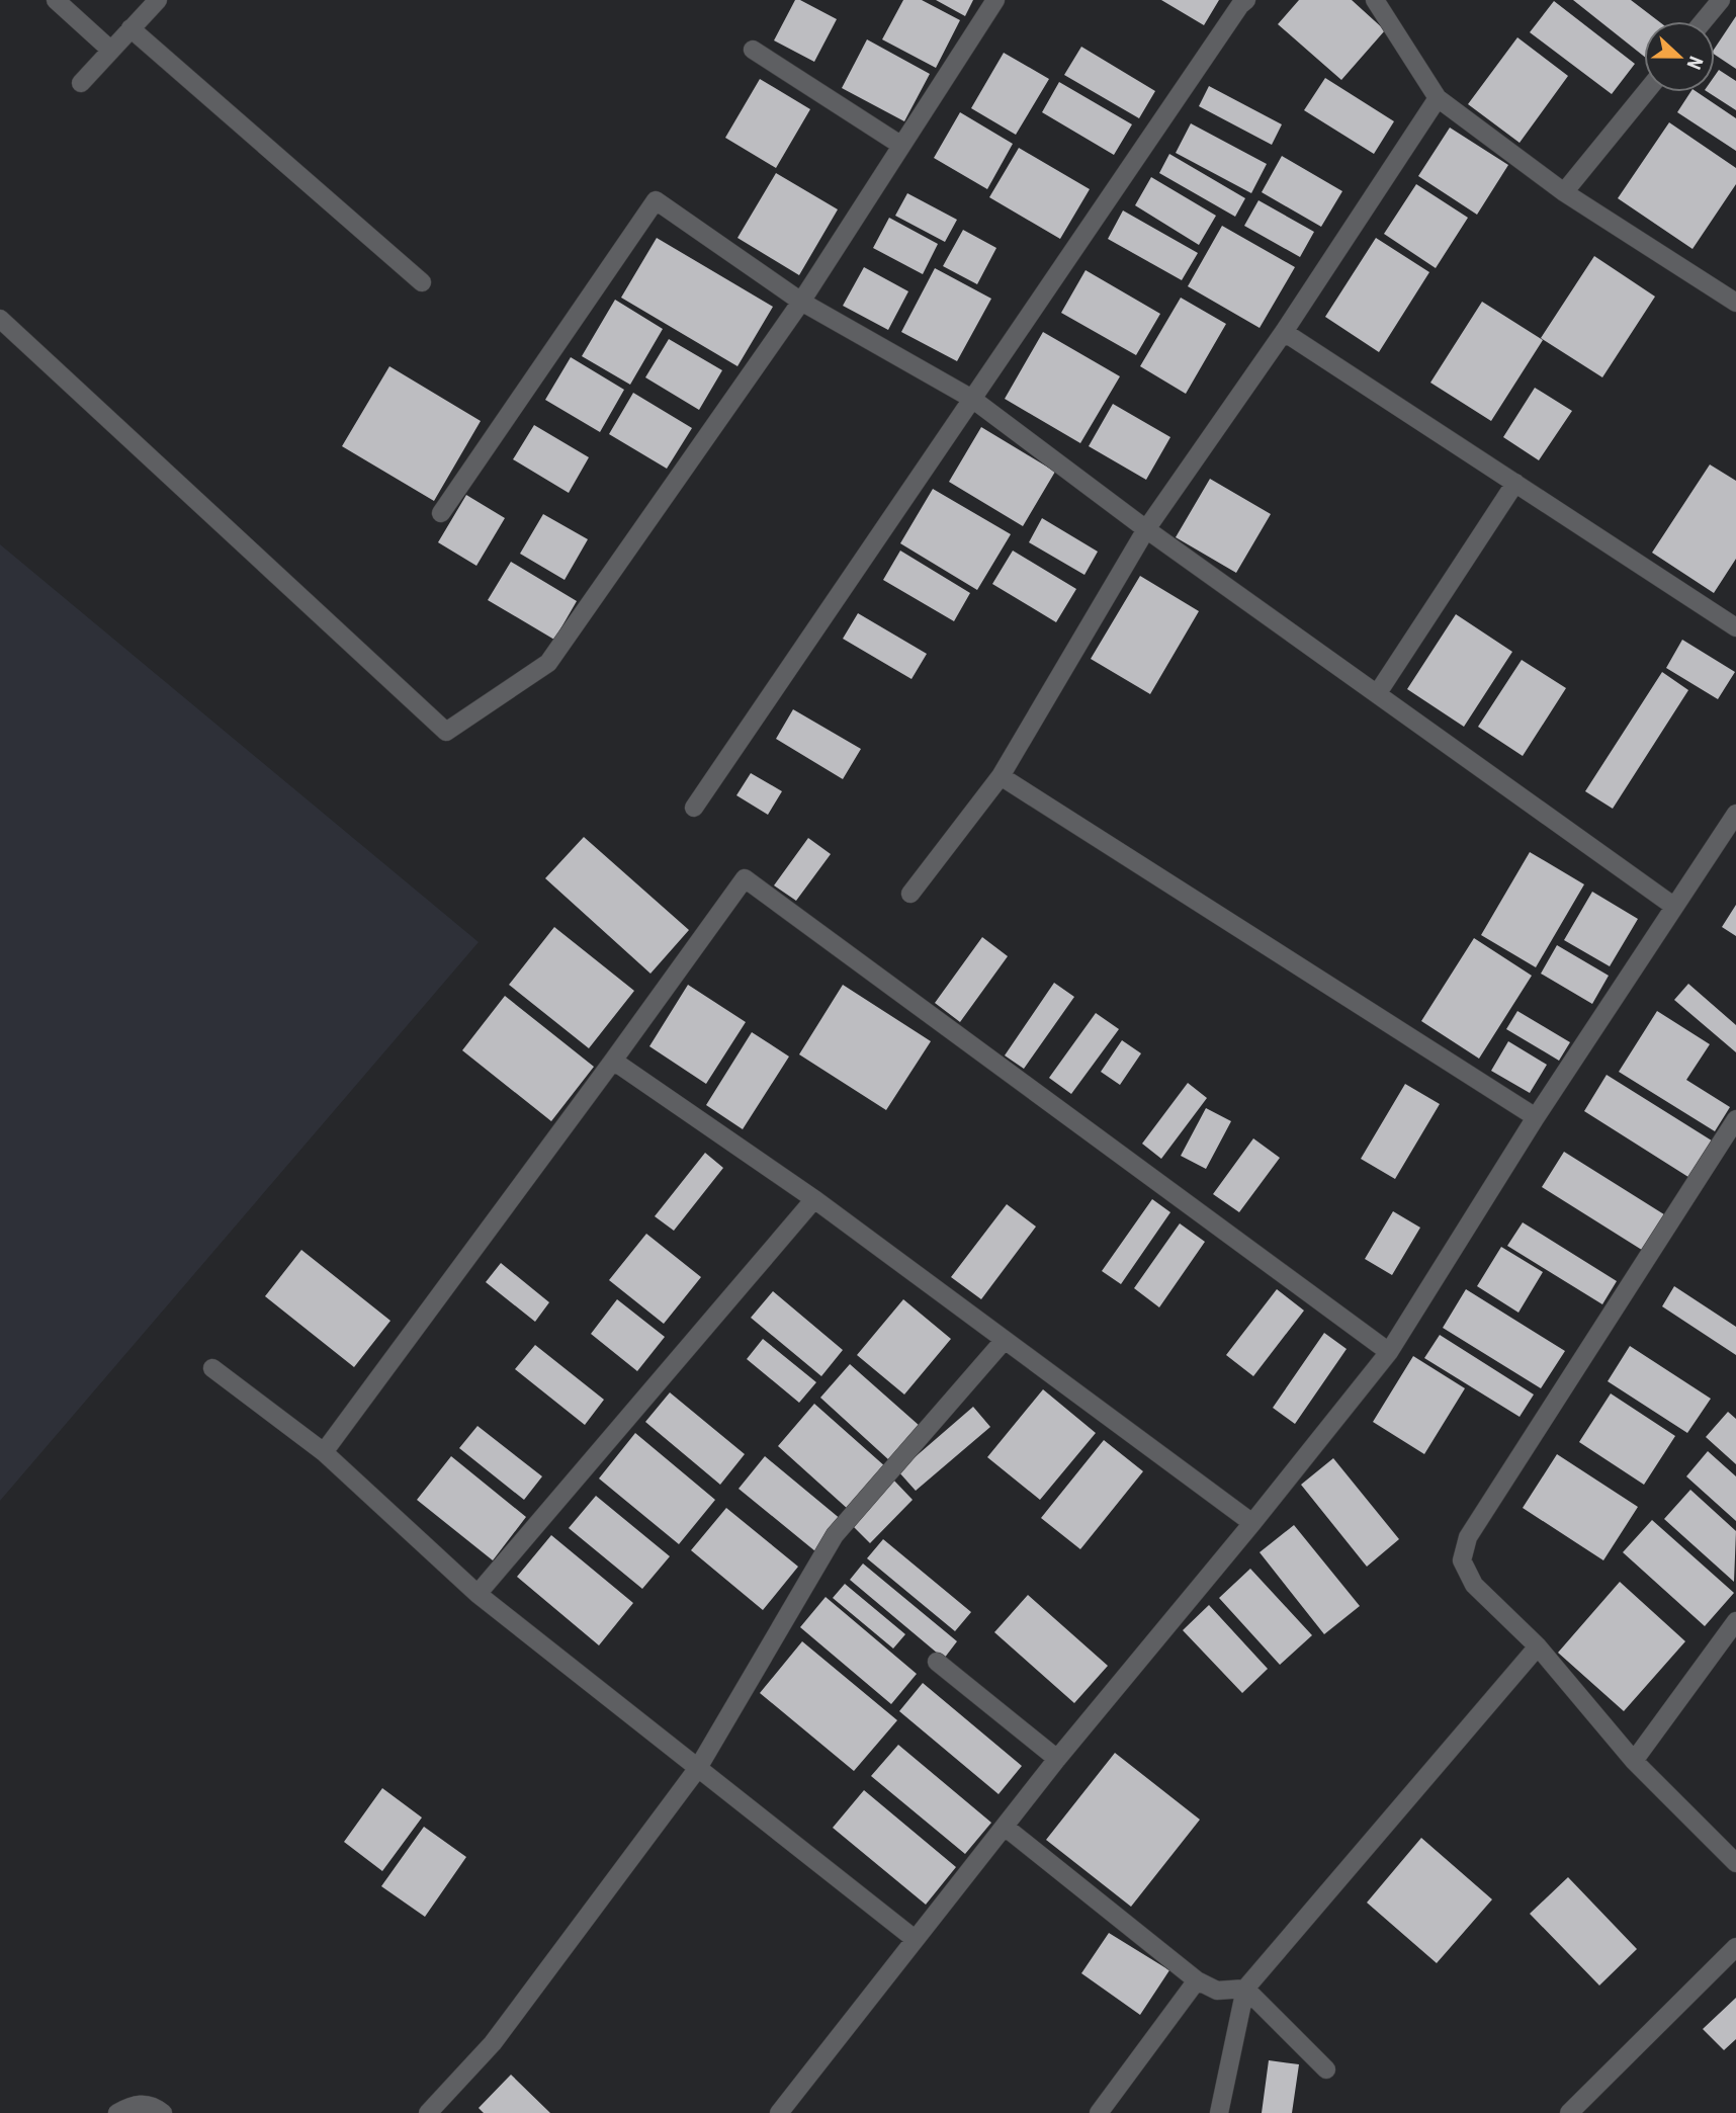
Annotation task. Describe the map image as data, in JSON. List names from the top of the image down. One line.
{"north":"right"}
